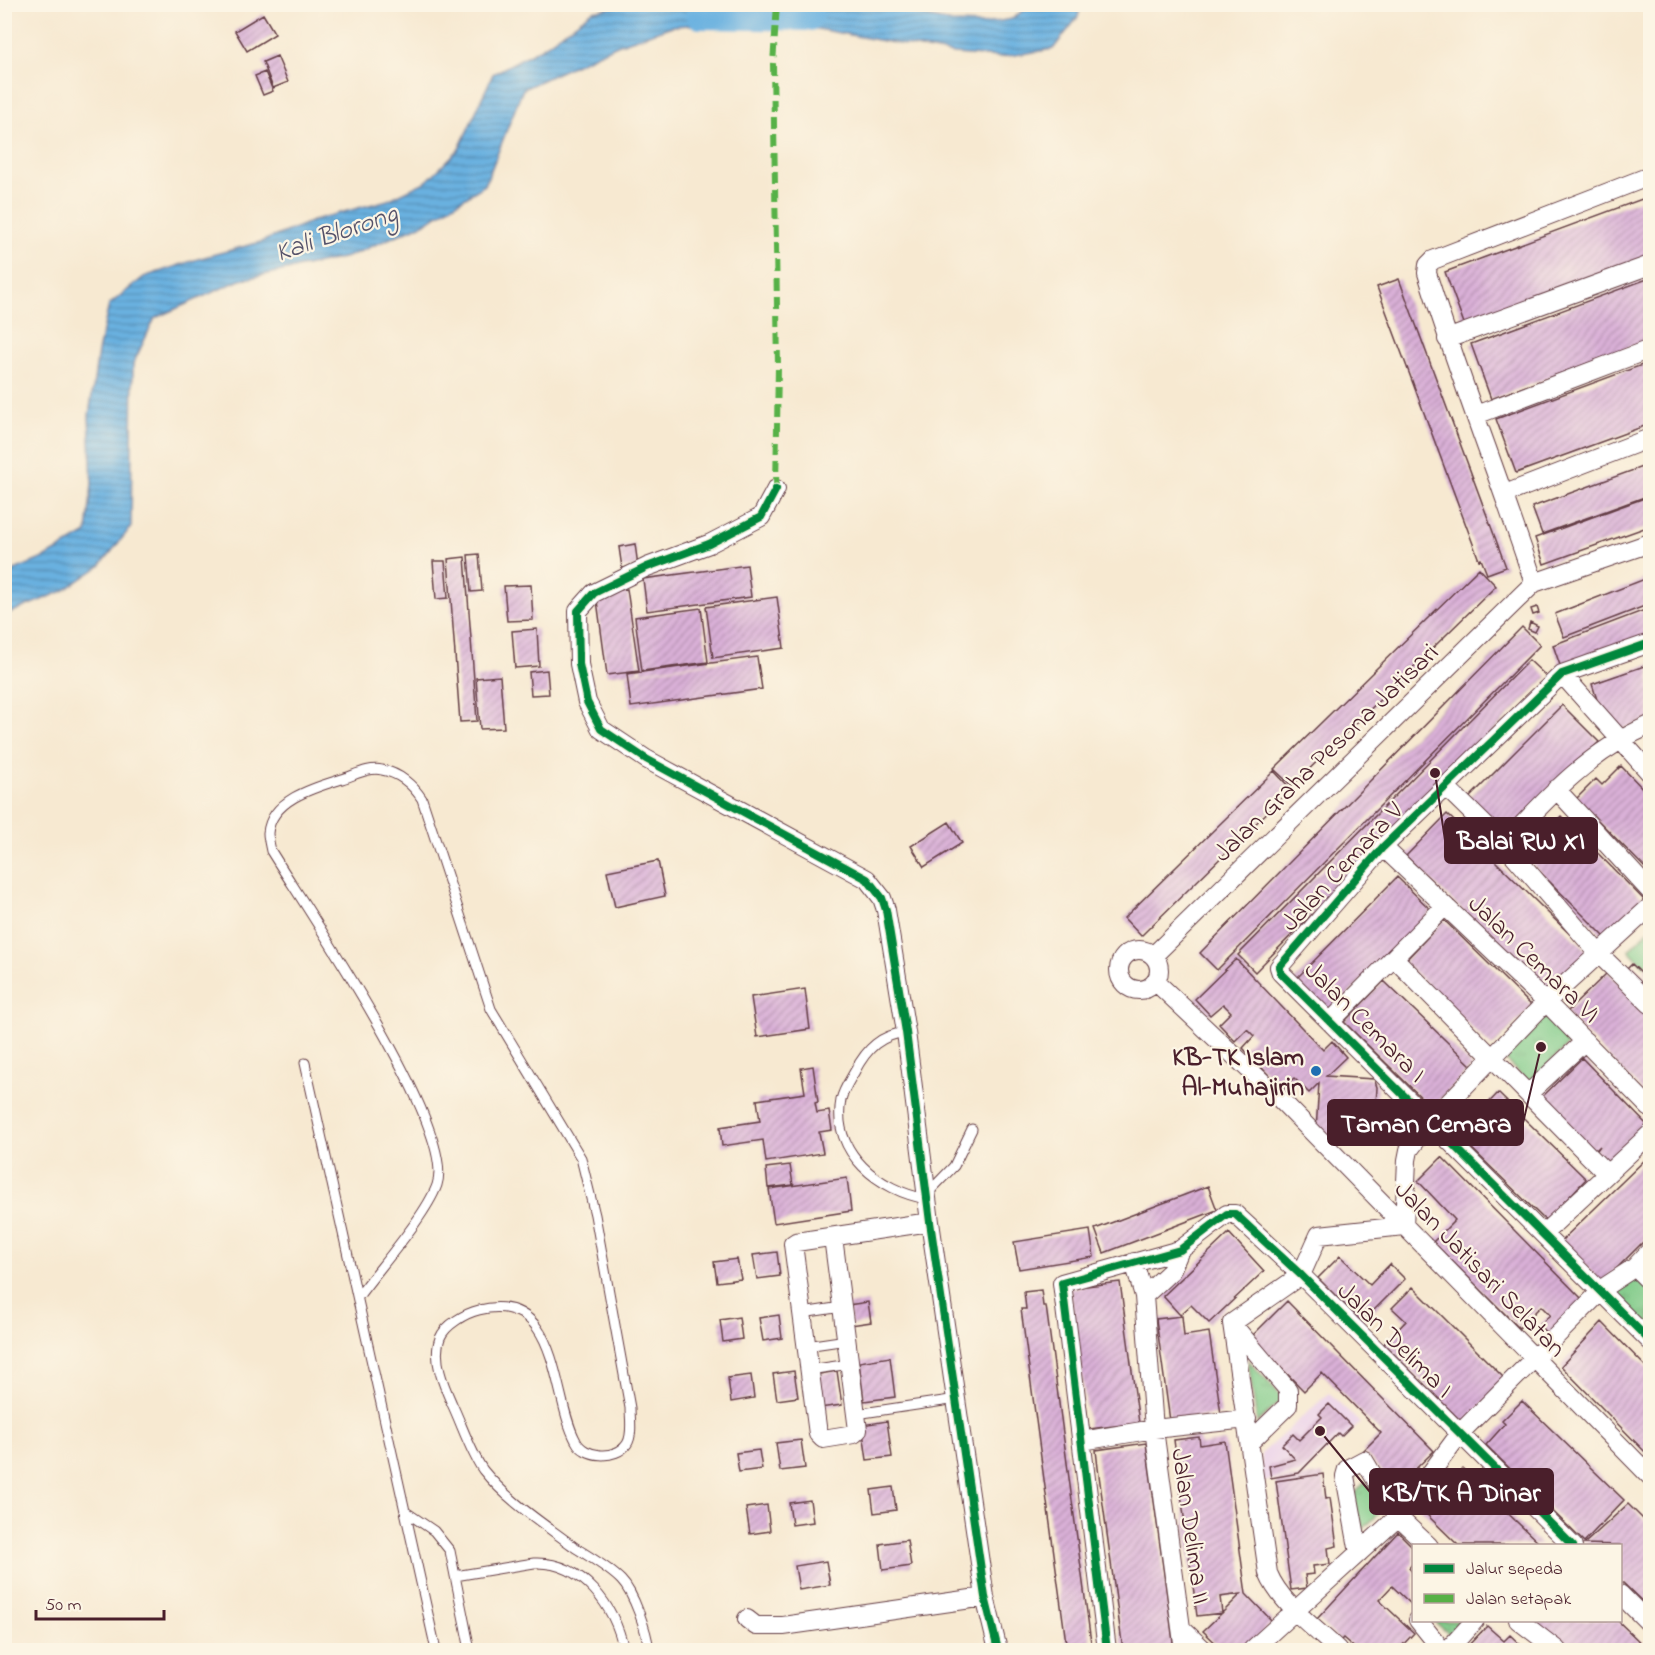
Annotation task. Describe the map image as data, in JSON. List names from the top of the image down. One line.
{"streets":{"street":["Jalan Graha Pesona Jatisari","Jalan Cemara V","Jalan Cemara VI","Jalan Cemara I","Jalan Jatisari Selatan","Jalan Delima I","Jalan Delima II"]},"crossings":[["Jalan Graha Pesona Jatisari","Jalan Jatisari Selatan"],["Jalan Cemara V","Jalan Cemara VI"],["Jalan Cemara V","Jalan Cemara I"]],"water":["Kali Blorong"],"places":["Balai RW XI","Taman Cemara","KB-TK Islam Al-Muhajirin","KB/TK A Dinar"],"legend":["Jalur sepeda","Jalan setapak"],"scale_bar":"50 m"}
